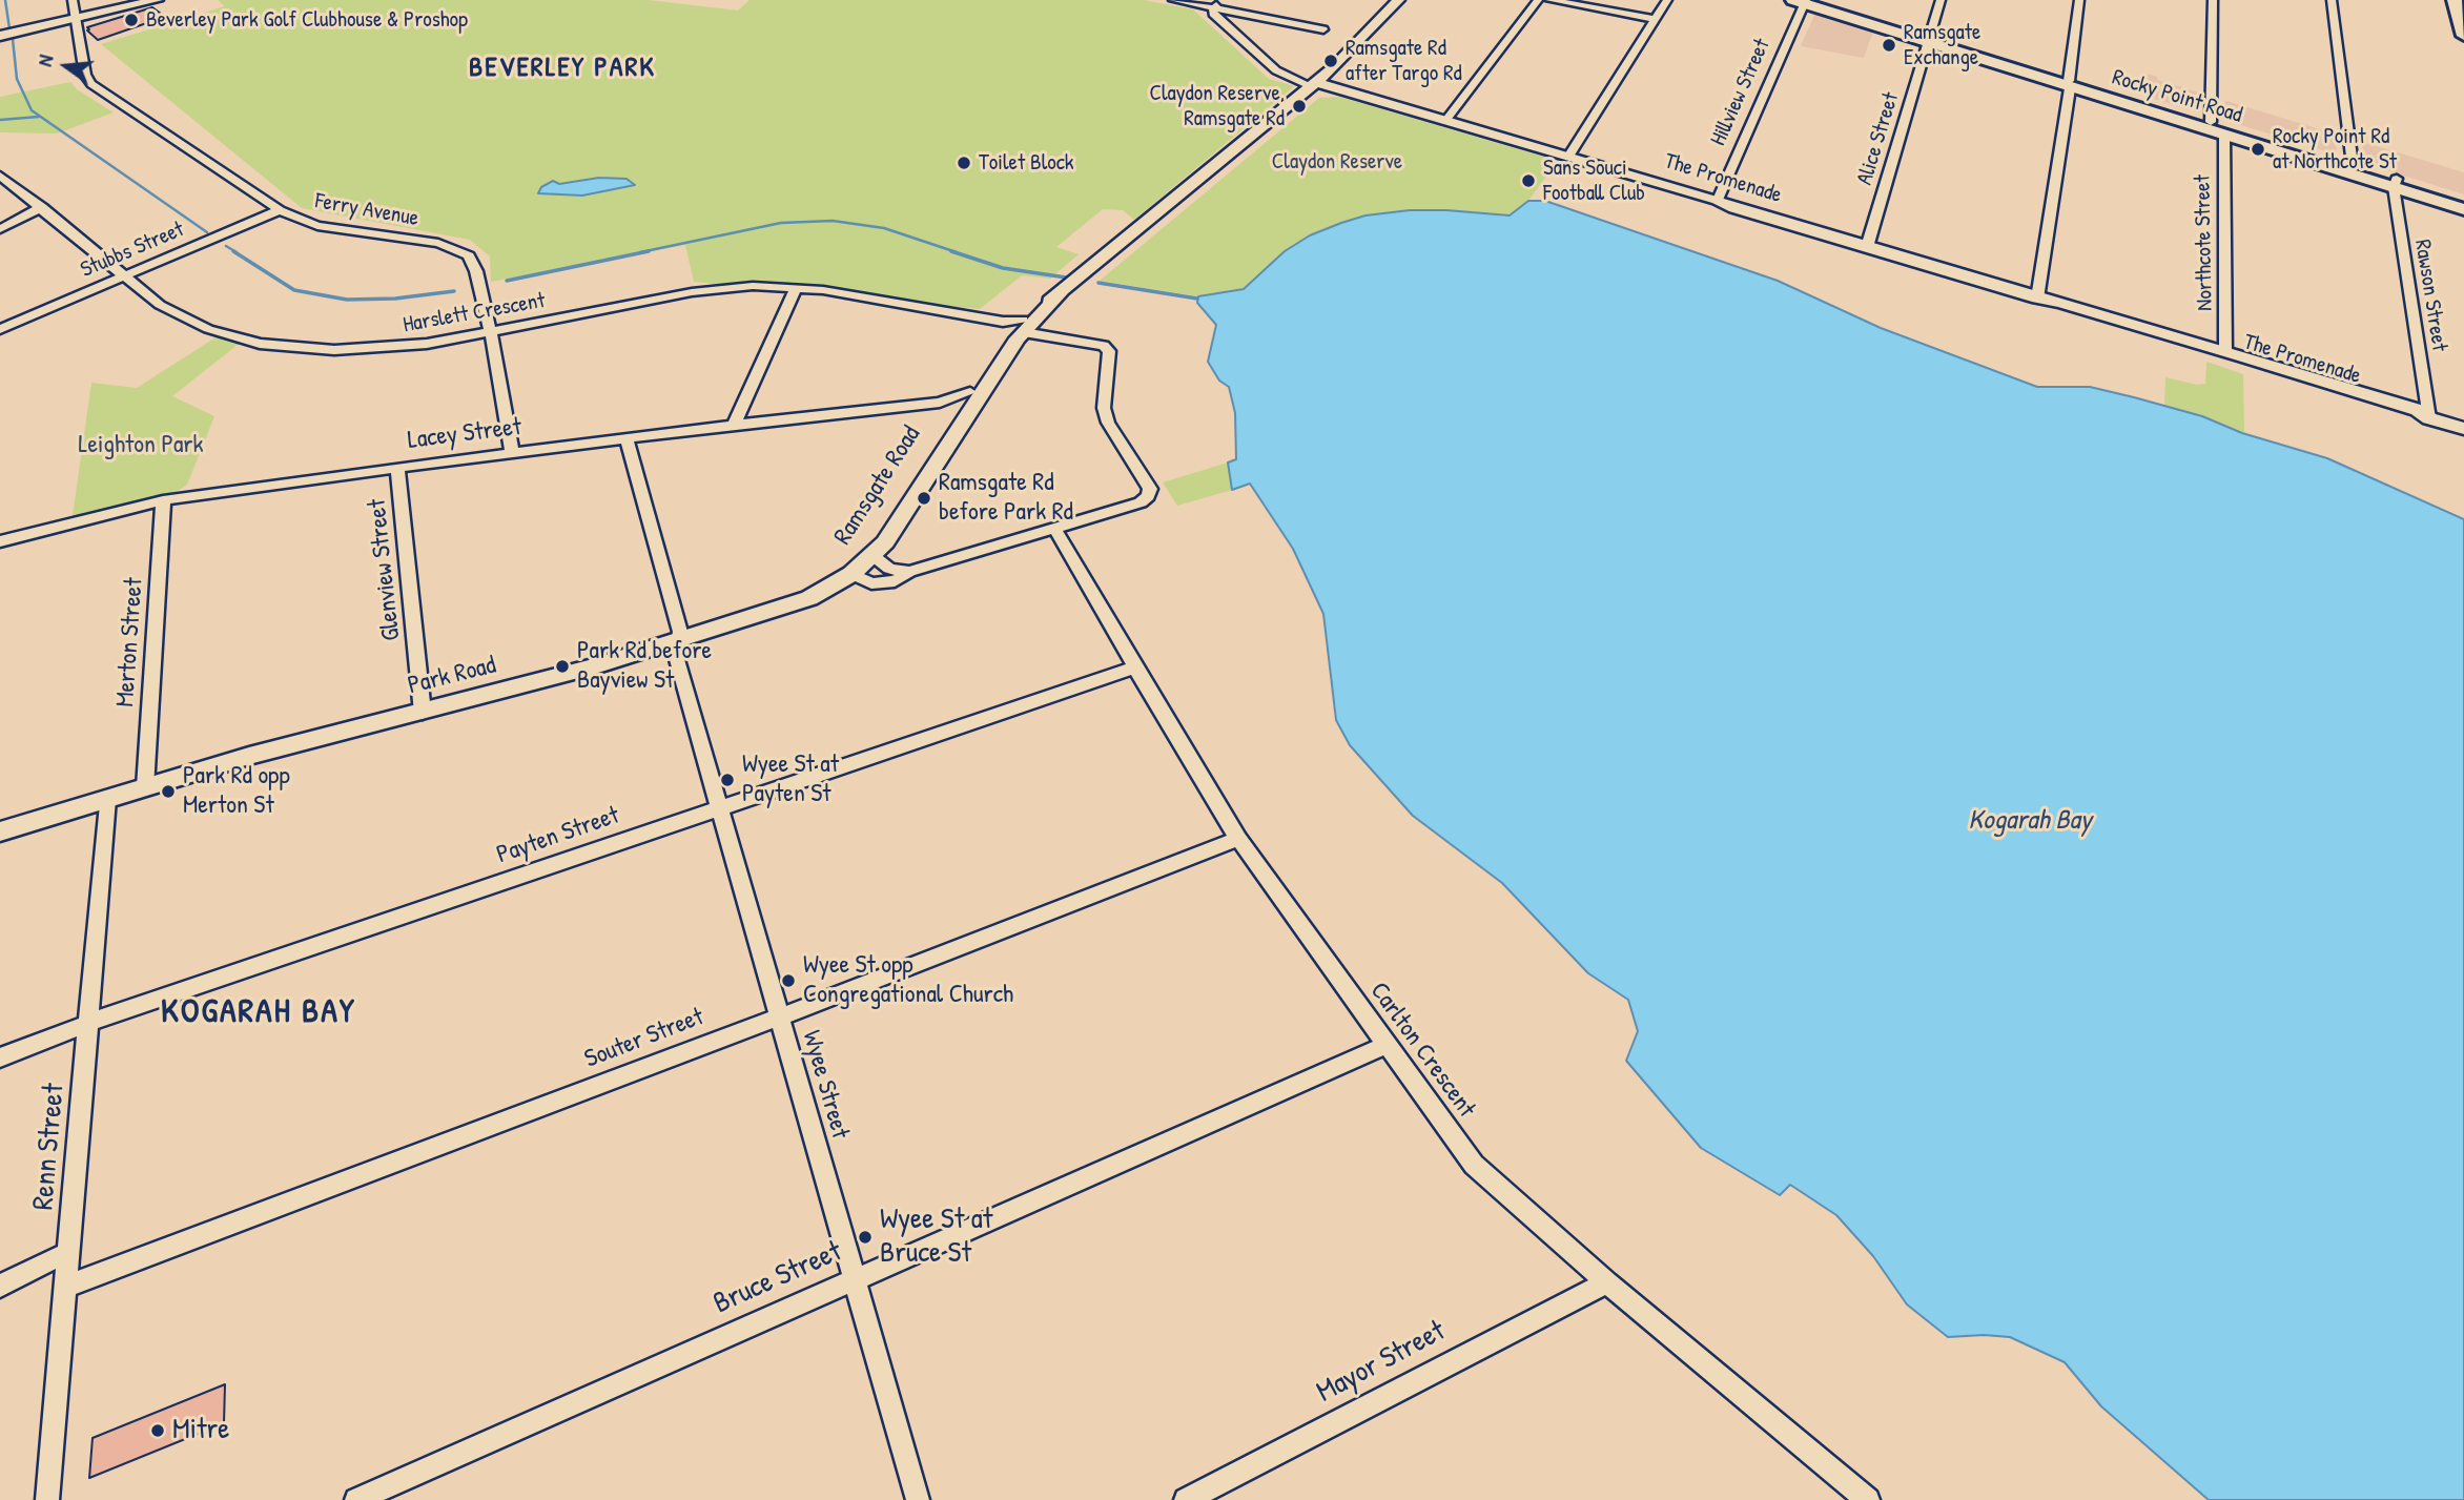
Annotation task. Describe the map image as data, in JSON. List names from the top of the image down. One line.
{"streets":{"main road":["Rocky Point Road","The Promenade","Ramsgate Road","Park Road"],"street":["Hillview Street","Alice Street","Ferry Avenue","Northcote Street","Stubbs Street","Rawson Street","Harslett Crescent","Lacey Street","Glenview Street","Merton Street","Payten Street","Souter Street","Carlton Crescent","Wyee Street","Renn Street","Bruce Street","Mayor Street"]},"crossings":[["Hillview Street","Rocky Point Road"],["Hillview Street","The Promenade"],["Rocky Point Road","Alice Street"],["Rocky Point Road","Northcote Street"],["Rocky Point Road","Rawson Street"],["Alice Street","The Promenade"],["The Promenade","Northcote Street"],["The Promenade","Rawson Street"],["The Promenade","Ramsgate Road"],["Ferry Avenue","Stubbs Street"],["Ferry Avenue","Harslett Crescent"],["Ferry Avenue","Lacey Street"],["Stubbs Street","Harslett Crescent"],["Harslett Crescent","Ramsgate Road"],["Harslett Crescent","Carlton Crescent"],["Lacey Street","Ramsgate Road"],["Lacey Street","Glenview Street"],["Lacey Street","Merton Street"],["Lacey Street","Wyee Street"],["Ramsgate Road","Park Road"],["Glenview Street","Park Road"],["Merton Street","Park Road"],["Park Road","Wyee Street"],["Park Road","Renn Street"],["Payten Street","Carlton Crescent"],["Payten Street","Wyee Street"],["Payten Street","Renn Street"],["Souter Street","Carlton Crescent"],["Souter Street","Wyee Street"],["Souter Street","Renn Street"],["Carlton Crescent","Bruce Street"],["Carlton Crescent","Mayor Street"],["Wyee Street","Bruce Street"]],"districts":["BEVERLEY PARK","KOGARAH BAY"],"water":["Kogarah Bay"],"parks":["Claydon Reserve","Leighton Park"],"places":["Beverley Park Golf Clubhouse & Proshop","Ramsgate Exchange","Ramsgate Rd after Targo Rd","Claydon Reserve, Ramsgate Rd","Rocky Point Rd at Northcote St","Toilet Block","Sans Souci Football Club","Ramsgate Rd before Park Rd","Park Rd before Bayview St","Wyee St at Payten St","Park Rd opp Merton St","Wyee St opp Congregational Church","Wyee St at Bruce St","Mitre"],"north":"left"}
